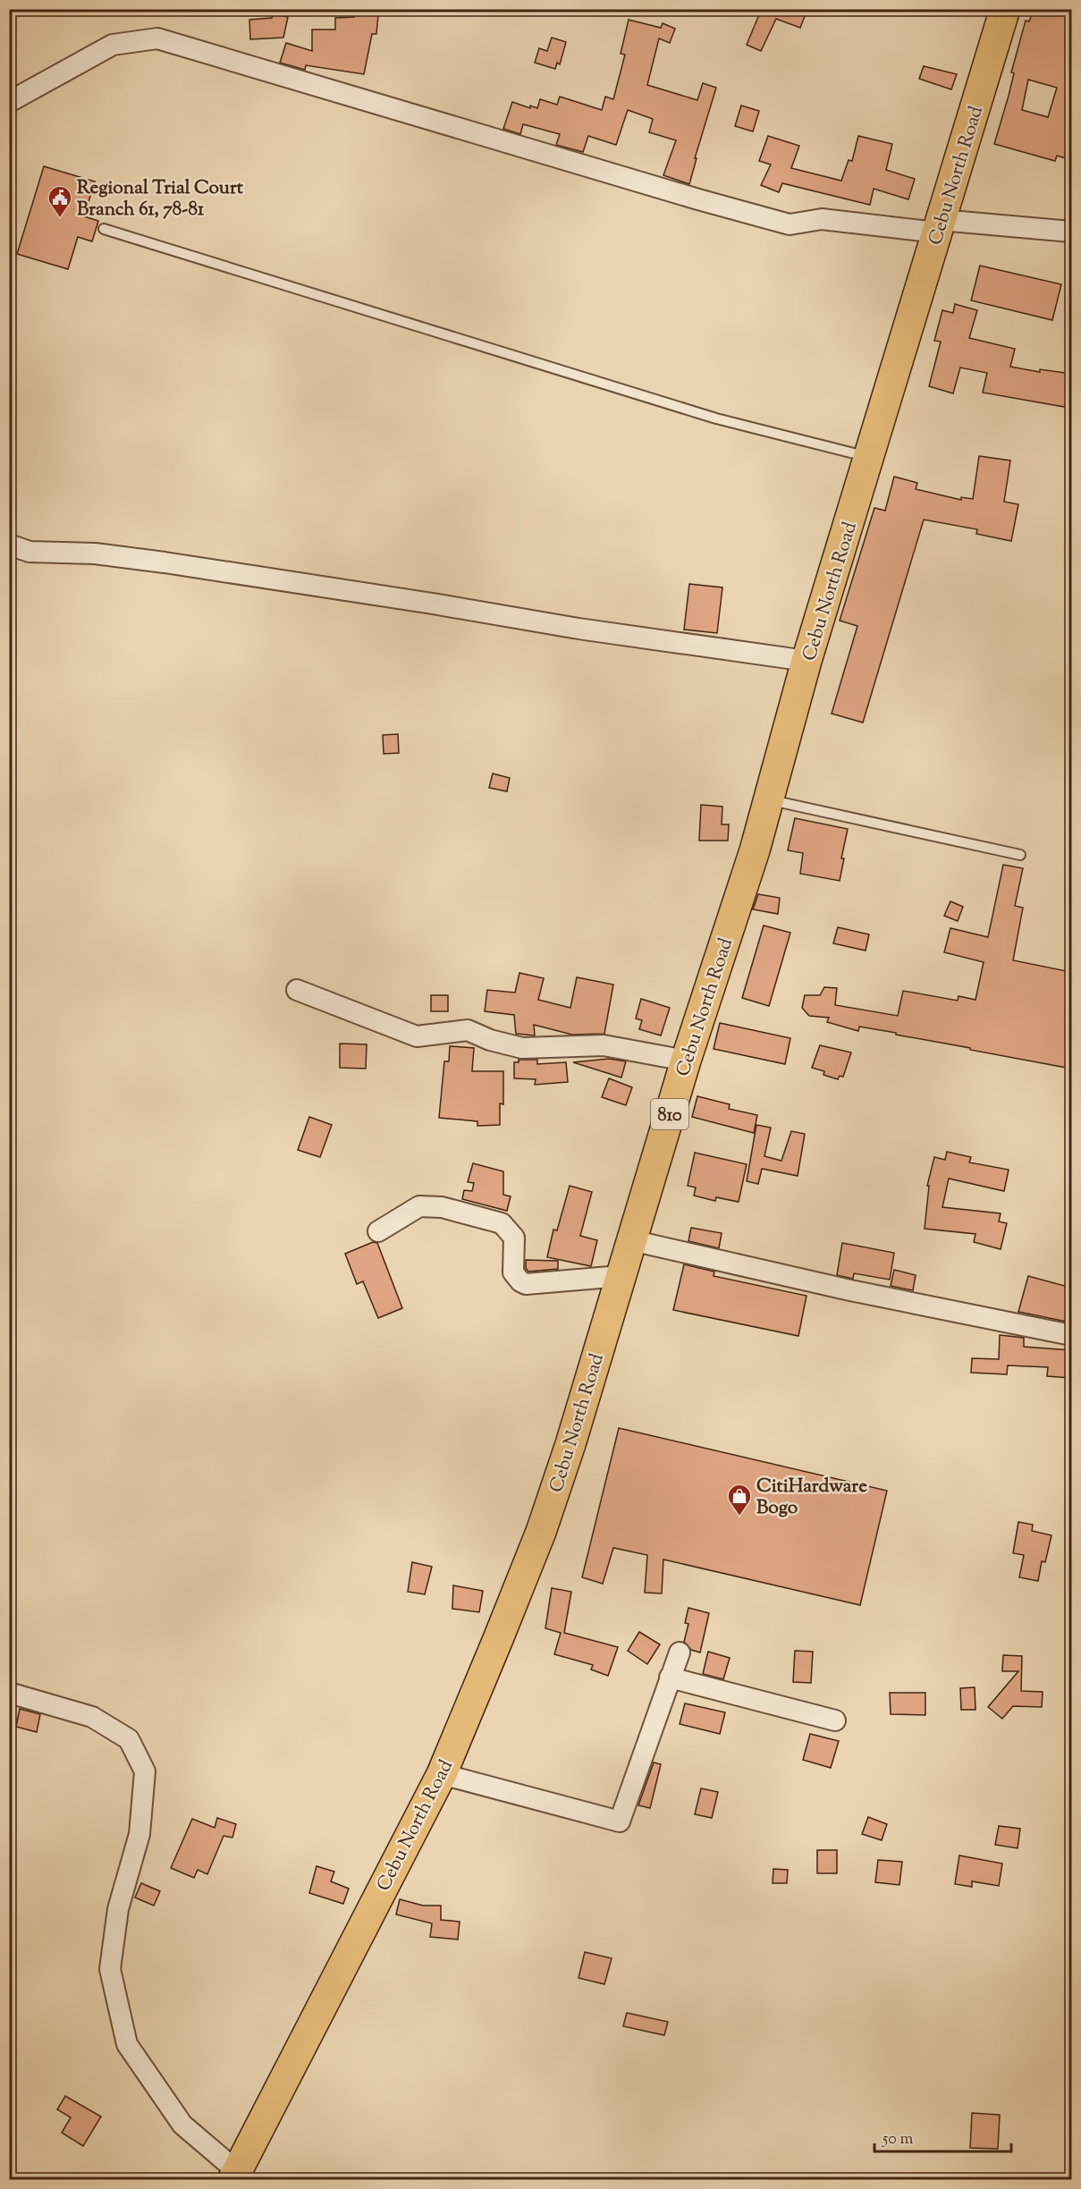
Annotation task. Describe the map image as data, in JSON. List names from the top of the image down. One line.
{"streets":{"highway":["Cebu North Road","810"]},"places":{"public building":["Regional Trial Court Branch 61, 78-81"],"shop":["CitiHardware Bogo"]},"scale_bar":"50 m"}
